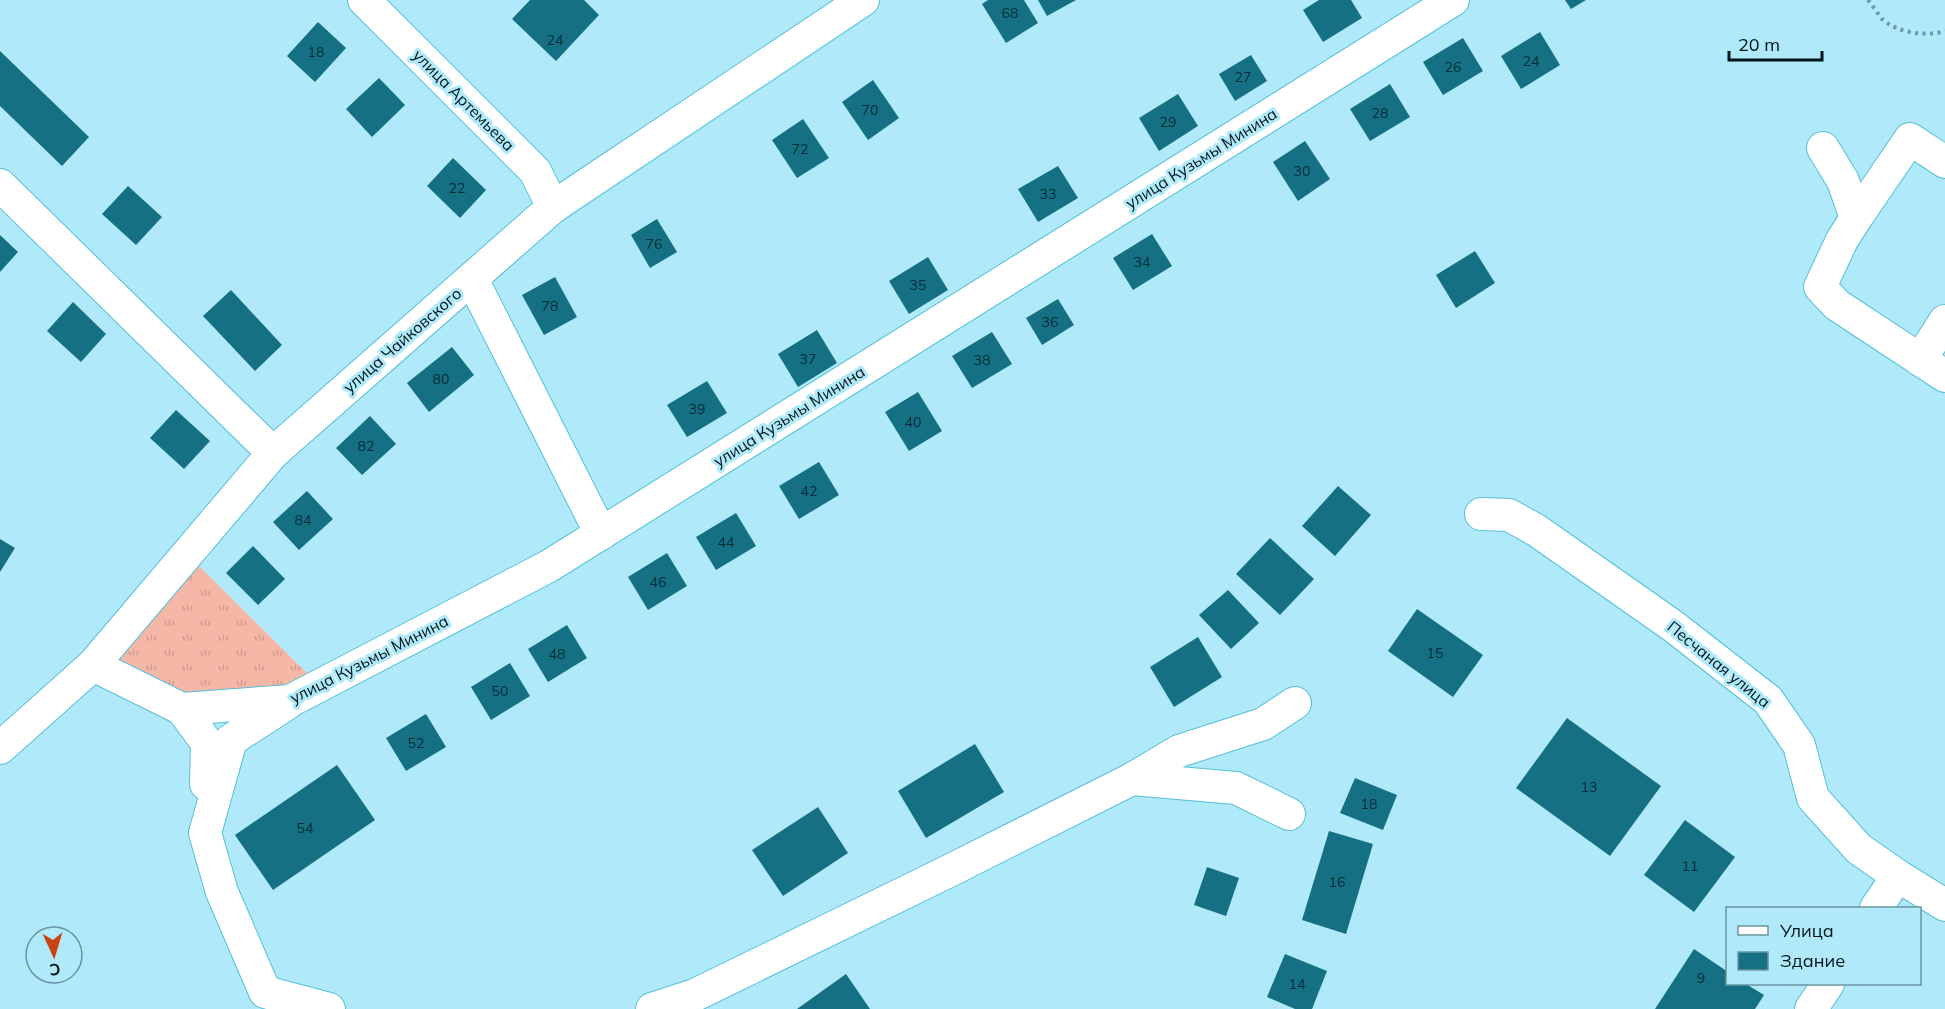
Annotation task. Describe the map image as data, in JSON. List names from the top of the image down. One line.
{"streets":{"street":["улица Артемьева","улица Кузьмы Минина","улица Чайковского","Песчаная улица"]},"crossings":[["улица Артемьева","улица Чайковского"]],"house_numbers":["68","24","18","24","26","27","70","28","29","72","30","22","33","76","34","35","78","36","37","38","80","39","40","82","42","84","44","46","15","48","50","52","13","18","54","11","16","9","14"],"legend":["Улица","Здание"],"scale_bar":"20 m","north":"bottom"}
